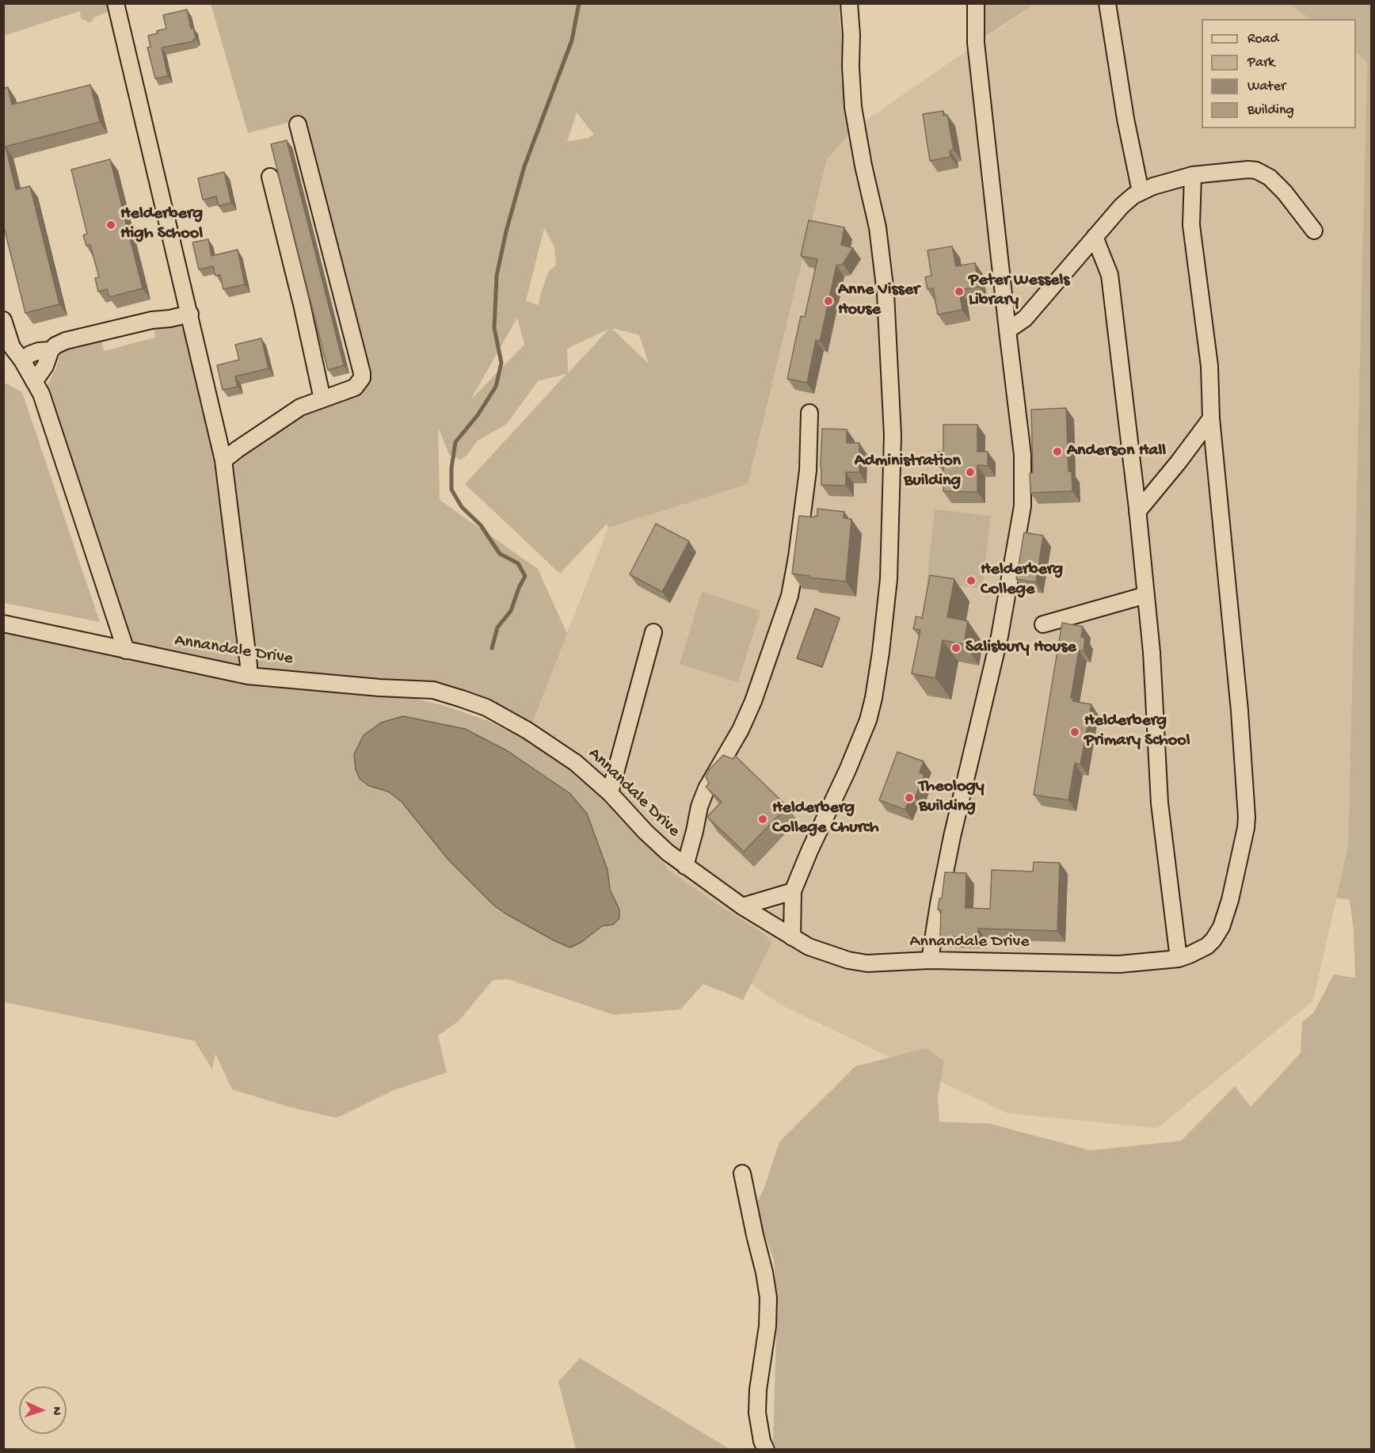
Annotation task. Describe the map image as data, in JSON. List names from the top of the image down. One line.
{"streets":{"street":["Annandale Drive"]},"places":["Helderberg High School","Peter Wessels Library","Anne Visser House","Anderson Hall","Administration Building","Helderberg College","Salisbury House","Helderberg Primary School","Theology Building","Helderberg College Church"],"legend":["Road","Park","Water","Building"],"north":"right"}
